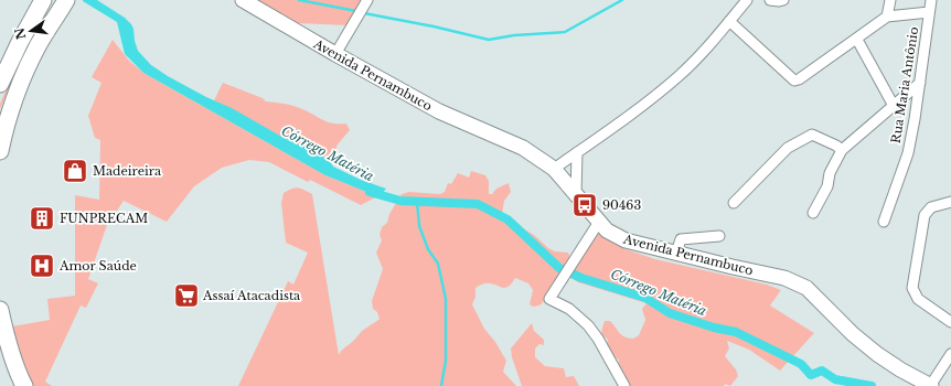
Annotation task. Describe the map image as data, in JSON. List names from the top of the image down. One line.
{"streets":{"street":["Avenida Pernambuco","Rua Maria Antônio"]},"water":["Córrego Matéria"],"places":{"shop":["Madeireira"],"bus stop":["90463"],"building":["FUNPRECAM"],"hospital":["Amor Saúde"],"supermarket":["Assaí Atacadista"]},"north":"left"}
